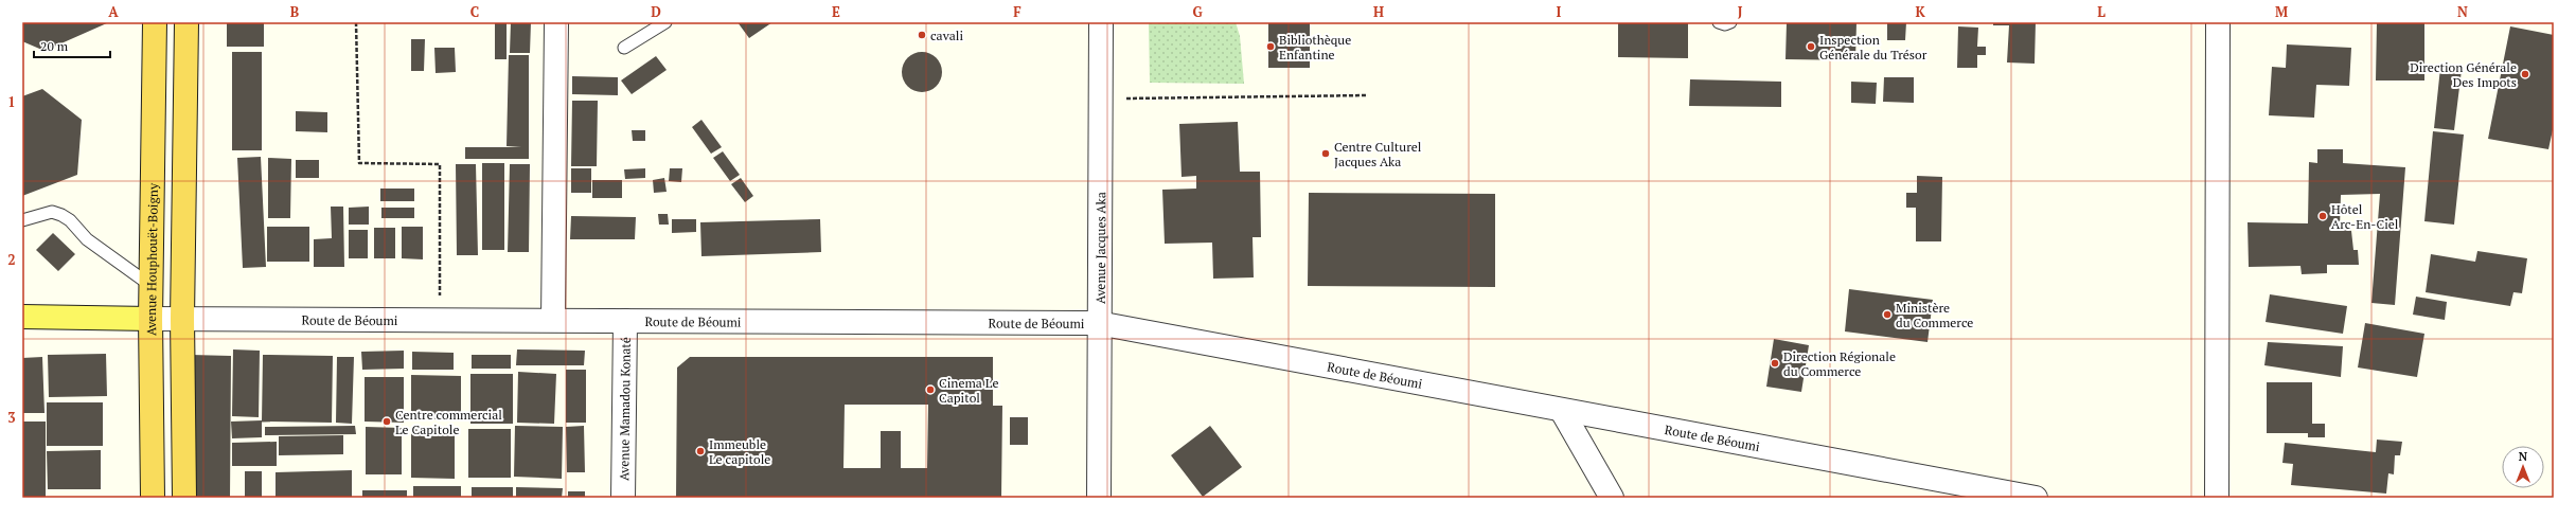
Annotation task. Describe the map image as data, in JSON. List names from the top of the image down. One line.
{"streets":{"highway":["Avenue Houphouët-Boigny"],"main road":["Route de Béoumi"],"street":["Avenue Jacques Aka","Avenue Mamadou Konaté"]},"crossings":[["Avenue Jacques Aka","Route de Béoumi"],["Avenue Houphouët-Boigny","Route de Béoumi"],["Route de Béoumi","Avenue Mamadou Konaté"]],"places":["cavali","Bibliothèque Enfantine","Inspection Générale du Trésor","Direction Générale Des Impots","Centre Culturel Jacques Aka","Hôtel Arc-En-Ciel","Ministère du Commerce","Direction Régionale du Commerce","Cinema Le Capitol","Centre commercial Le Capitole","Immeuble Le capitole"],"scale_bar":"20 m","north":"top","grid":{"columns":["A","B","C","D","E","F","G","H","I","J","K","L","M","N"],"rows":["1","2","3"]}}
